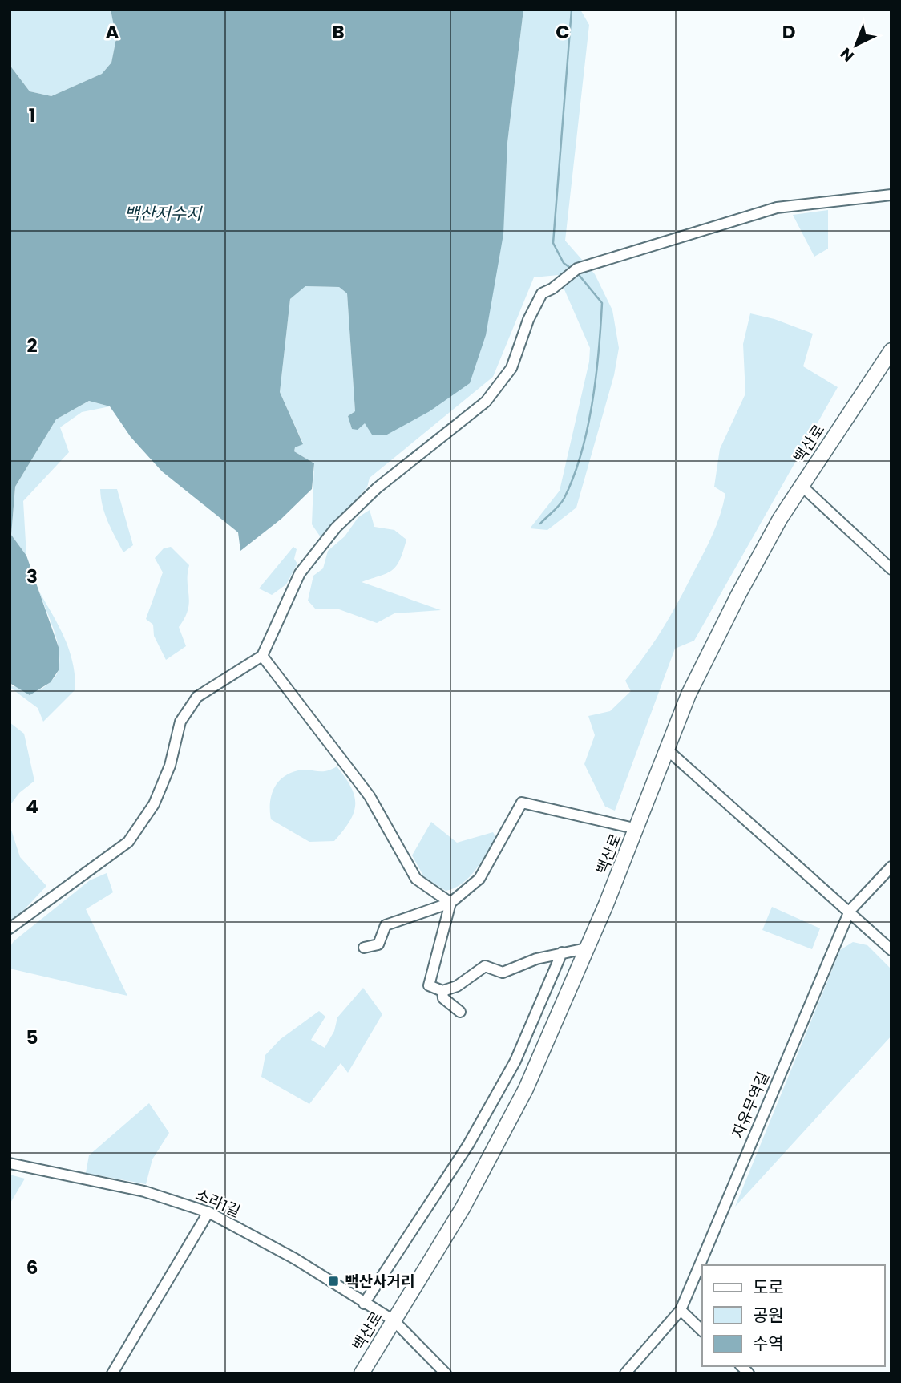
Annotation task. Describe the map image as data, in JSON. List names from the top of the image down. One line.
{"streets":{"main road":["백산로"],"street":["자유무역길","소라1길"]},"crossings":[["백산로","소라1길"]],"water":["백산저수지"],"places":{"transit":["백산사거리"]},"legend":["도로","공원","수역"],"north":"bottom left","grid":{"columns":["A","B","C","D"],"rows":["1","2","3","4","5","6"]}}
